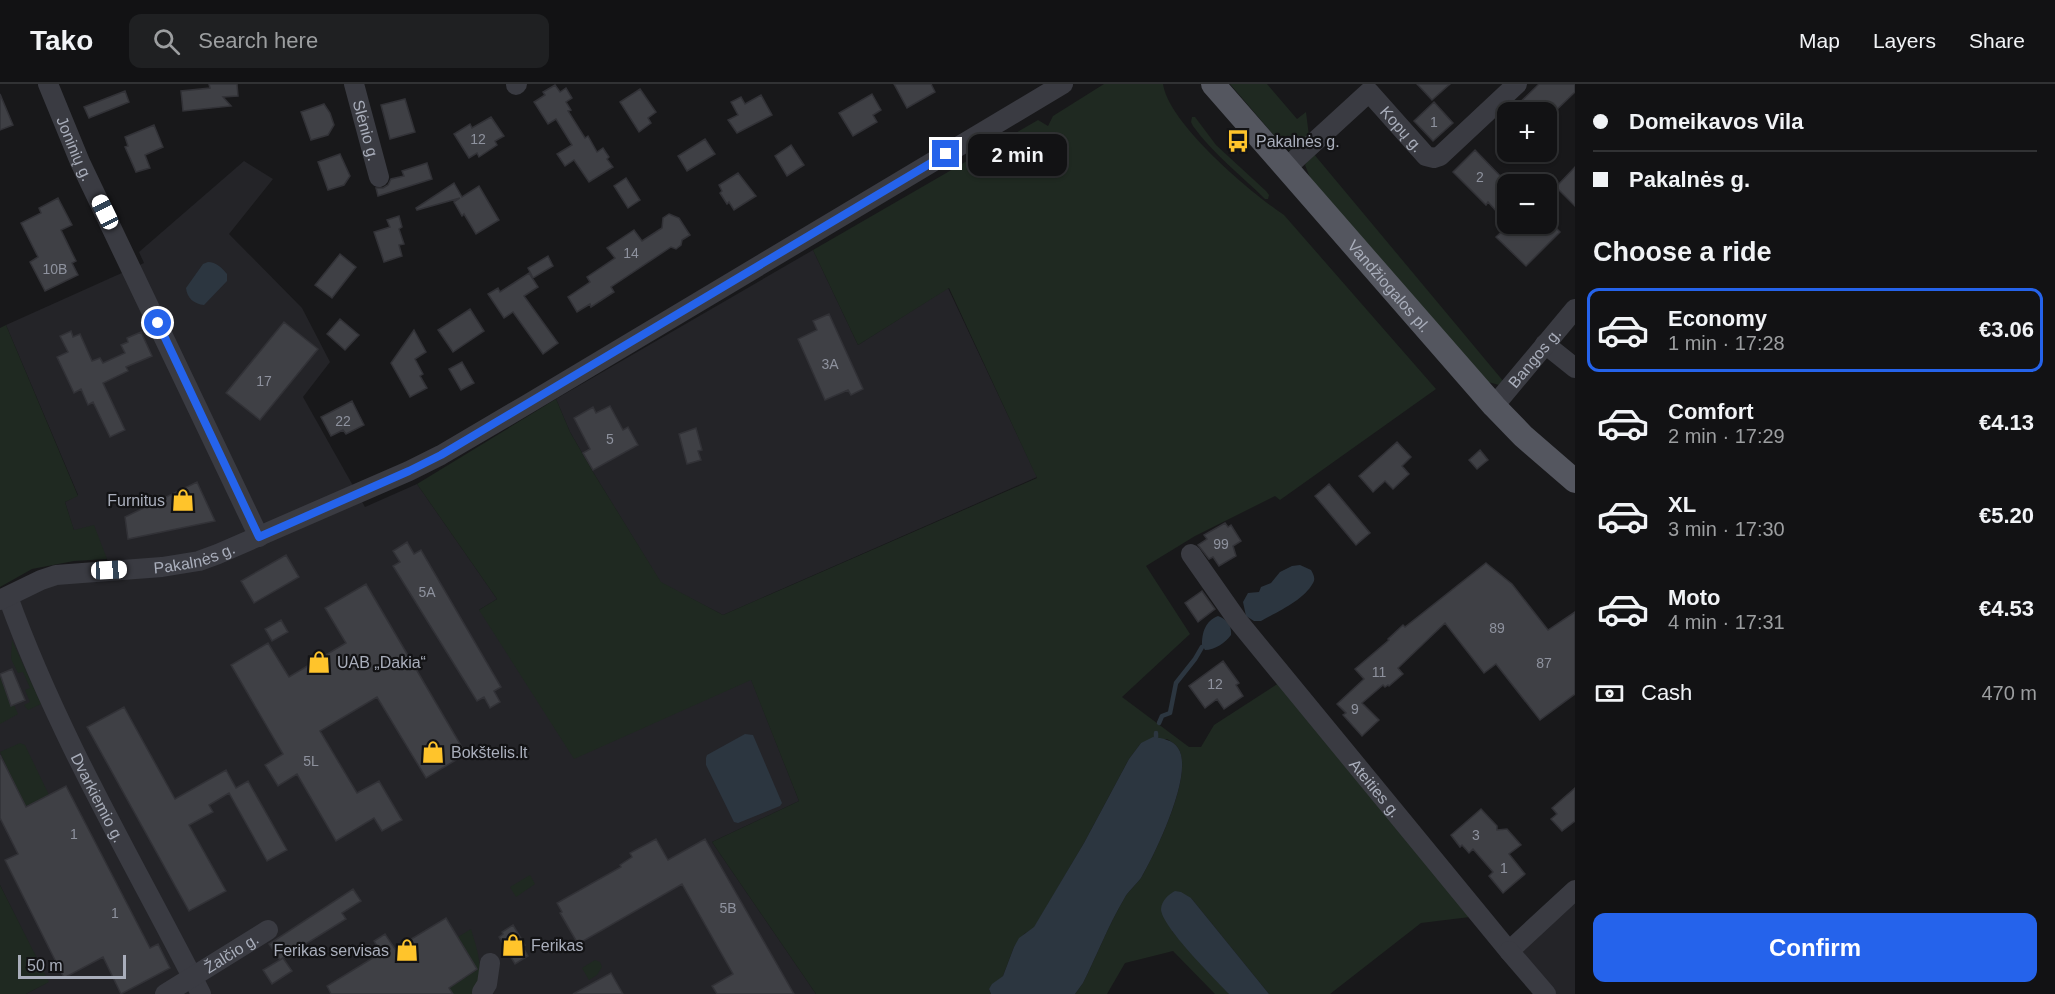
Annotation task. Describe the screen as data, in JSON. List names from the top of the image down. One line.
{"streets":{"main road":["Vandžiogalos pl."],"street":["Kopų g.","Slėnio g.","Joninių g.","Bangos g.","Pakalnės g.","Ateities g.","Dvarkiemio g.","Žalčio g."]},"crossings":[["Kopų g.","Vandžiogalos pl."],["Joninių g.","Pakalnės g."],["Vandžiogalos pl.","Bangos g."],["Pakalnės g.","Dvarkiemio g."],["Dvarkiemio g.","Žalčio g."]],"places":{"bus stop":["Pakalnės g."],"shop":["Furnitus","UAB „Dakia“","Bokštelis.lt","Ferikas","Ferikas servisas"]},"house_numbers":["1","12","2","14","10B","3A","17","22","5","99","5A","89","87","11","12","9","5L","1","3","1","5B","1"],"scale_bar":"50 m","page":{"header":"Tako","search":"Search here","nav":["Map","Layers","Share"],"banner":["Domeikavos Vila","Pakalnės g."],"map_buttons":["+","−"],"bubble":"2 min","heading":"Choose a ride","list":[{"name":"Economy","note":"1 min · 17:28","value":"€3.06"},{"name":"Comfort","note":"2 min · 17:29","value":"€4.13"},{"name":"XL","note":"3 min · 17:30","value":"€5.20"},{"name":"Moto","note":"4 min · 17:31","value":"€4.53"}],"pay":["Cash","470 m"],"buttons":"Confirm","scale":"50 m"}}
